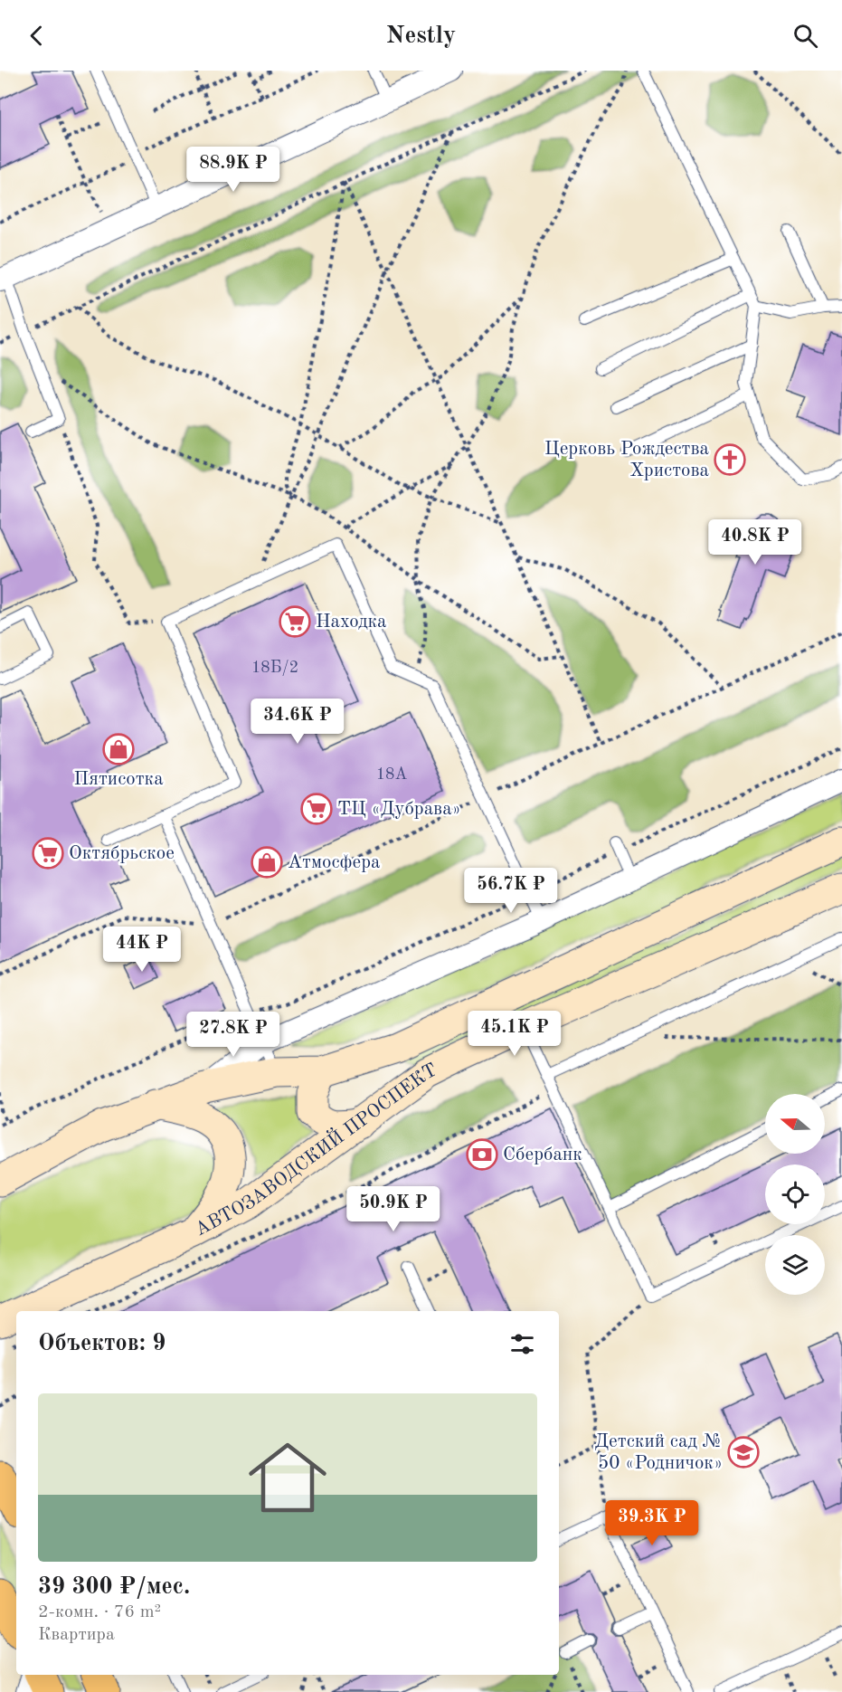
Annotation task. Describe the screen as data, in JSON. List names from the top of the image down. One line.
{"streets":{"street":["АВТОЗАВОДСКИЙ ПРОСПЕКТ"]},"places":{"church":["Церковь Рождества Христова"],"supermarket":["Находка","ТЦ «Дубрава»","Октябрьское"],"shop":["Пятисотка","Атмосфера"],"bank":["Сбербанк"],"school or university":["Детский сад № 50 «Родничок»"]},"house_numbers":["18Б/2","18А"],"north":"left","page":{"header":"Nestly","price":["88.9K ₽","40.8K ₽","34.6K ₽","56.7K ₽","44K ₽","45.1K ₽","27.8K ₽","50.9K ₽","39.3K ₽"],"heading":"Объектов: 9","list":[{"name":"39 300 ₽/мес.","note":"2-комн. · 76 m² · Квартира"}]}}
